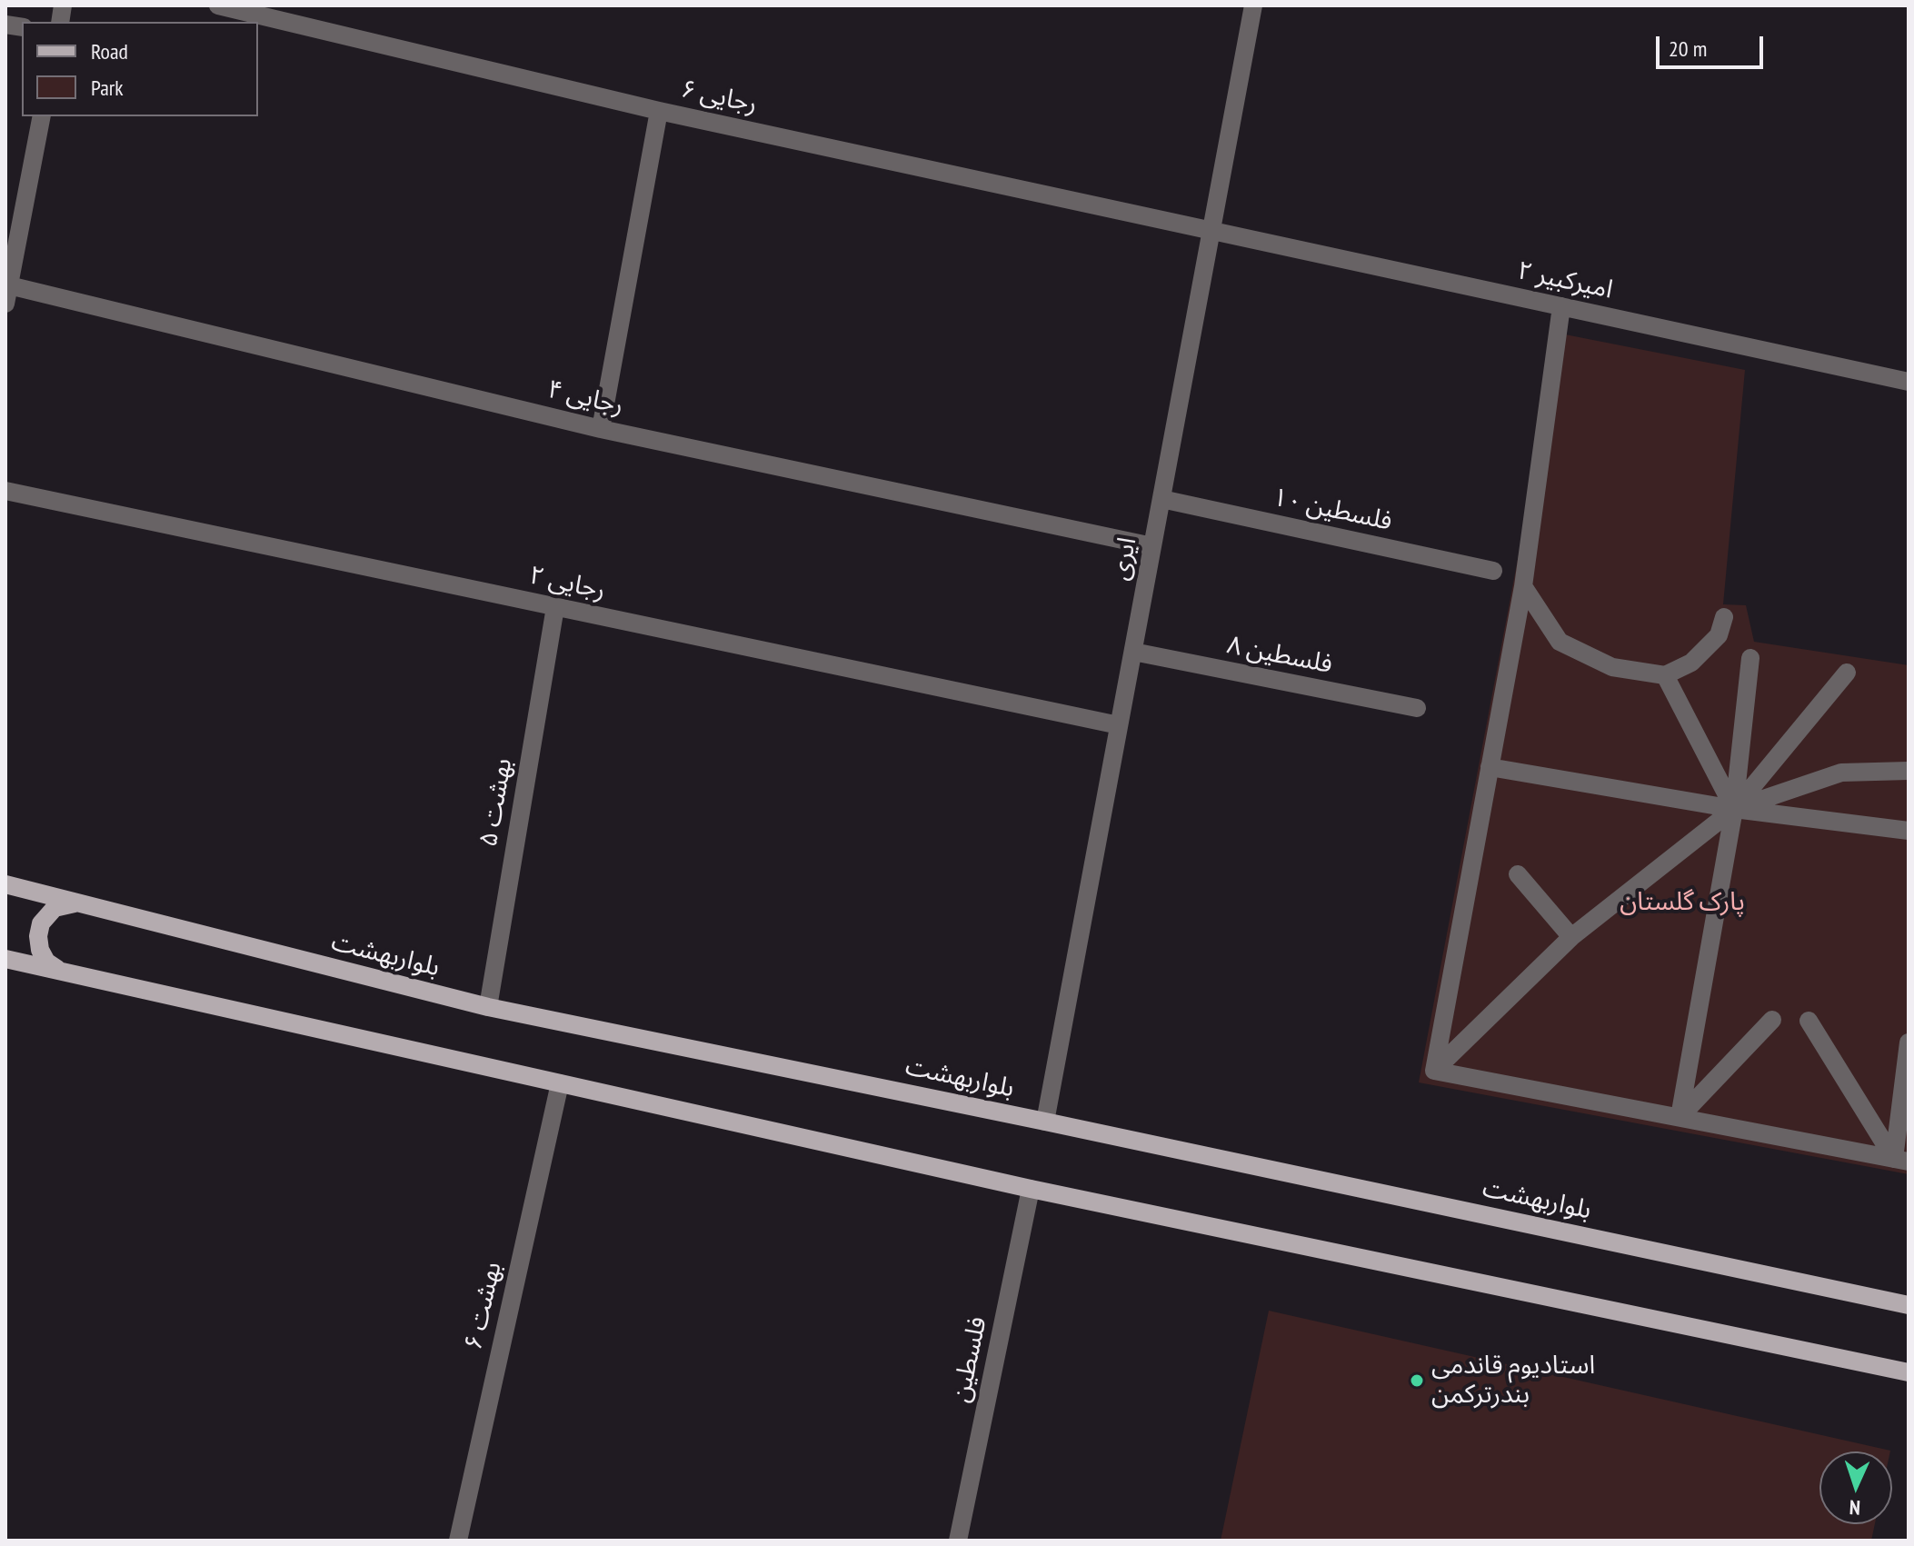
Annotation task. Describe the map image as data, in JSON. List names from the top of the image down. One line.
{"streets":{"main road":["بلواربهشت"],"street":["رجایی ۶","امیرکبیر ۲","رجایی ۴","فلسطین ۱۰","ایری","رجایی ۲","فلسطین ۸","بهشت ۵","بهشت ۶","فلسطین"]},"crossings":[["رجایی ۶","امیرکبیر ۲"],["رجایی ۶","ایری"],["امیرکبیر ۲","ایری"],["رجایی ۴","ایری"],["فلسطین ۱۰","ایری"],["ایری","رجایی ۲"],["ایری","فلسطین ۸"],["ایری","بلواربهشت"],["رجایی ۲","بهشت ۵"],["بهشت ۵","بلواربهشت"]],"parks":["پارک گلستان"],"places":["استادیوم قاندمی بندرترکمن"],"legend":["Road","Park"],"scale_bar":"20 m","north":"bottom"}
